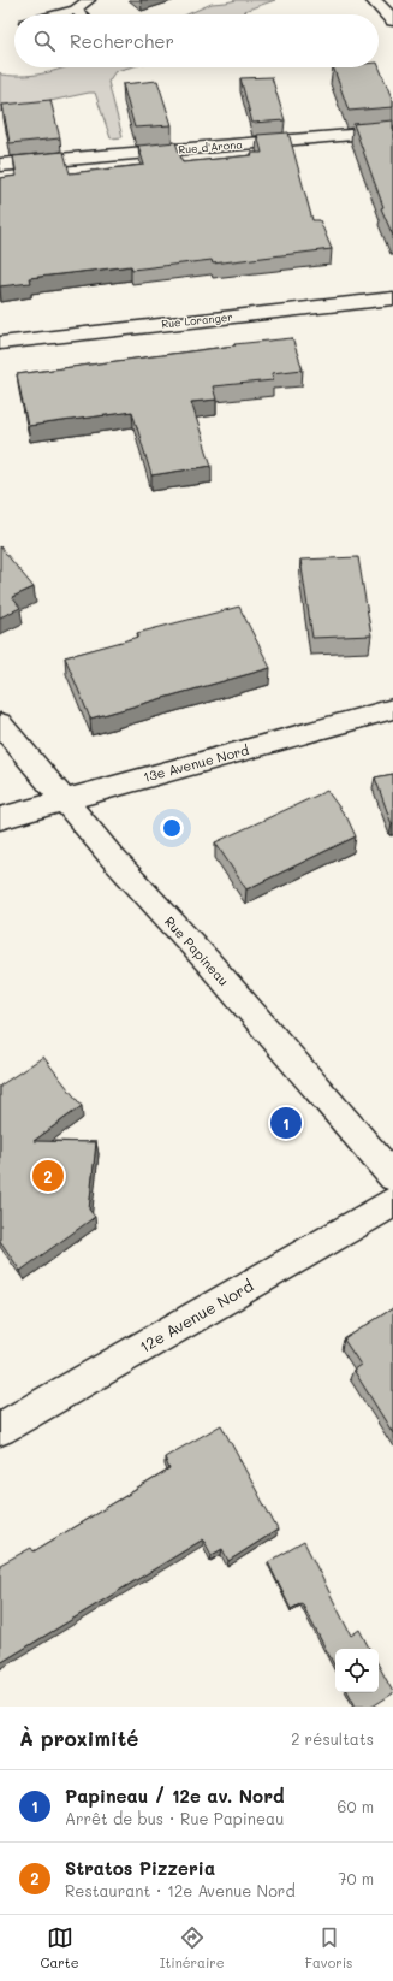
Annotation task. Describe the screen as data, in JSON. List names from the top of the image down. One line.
{"streets":{"street":["Rue d'Arona","Rue Loranger","13e Avenue Nord","Rue Papineau","12e Avenue Nord"]},"crossings":[["13e Avenue Nord","Rue Papineau"]],"page":{"search":"Rechercher","pins":["1","2"],"heading":["À proximité","2 résultats"],"list":[{"mark":"1","name":"Papineau / 12e av. Nord","note":"Arrêt de bus · Rue Papineau","value":"60 m"},{"mark":"2","name":"Stratos Pizzeria","note":"Restaurant · 12e Avenue Nord","value":"70 m"}],"nav":["Carte","Itinéraire","Favoris"]}}
